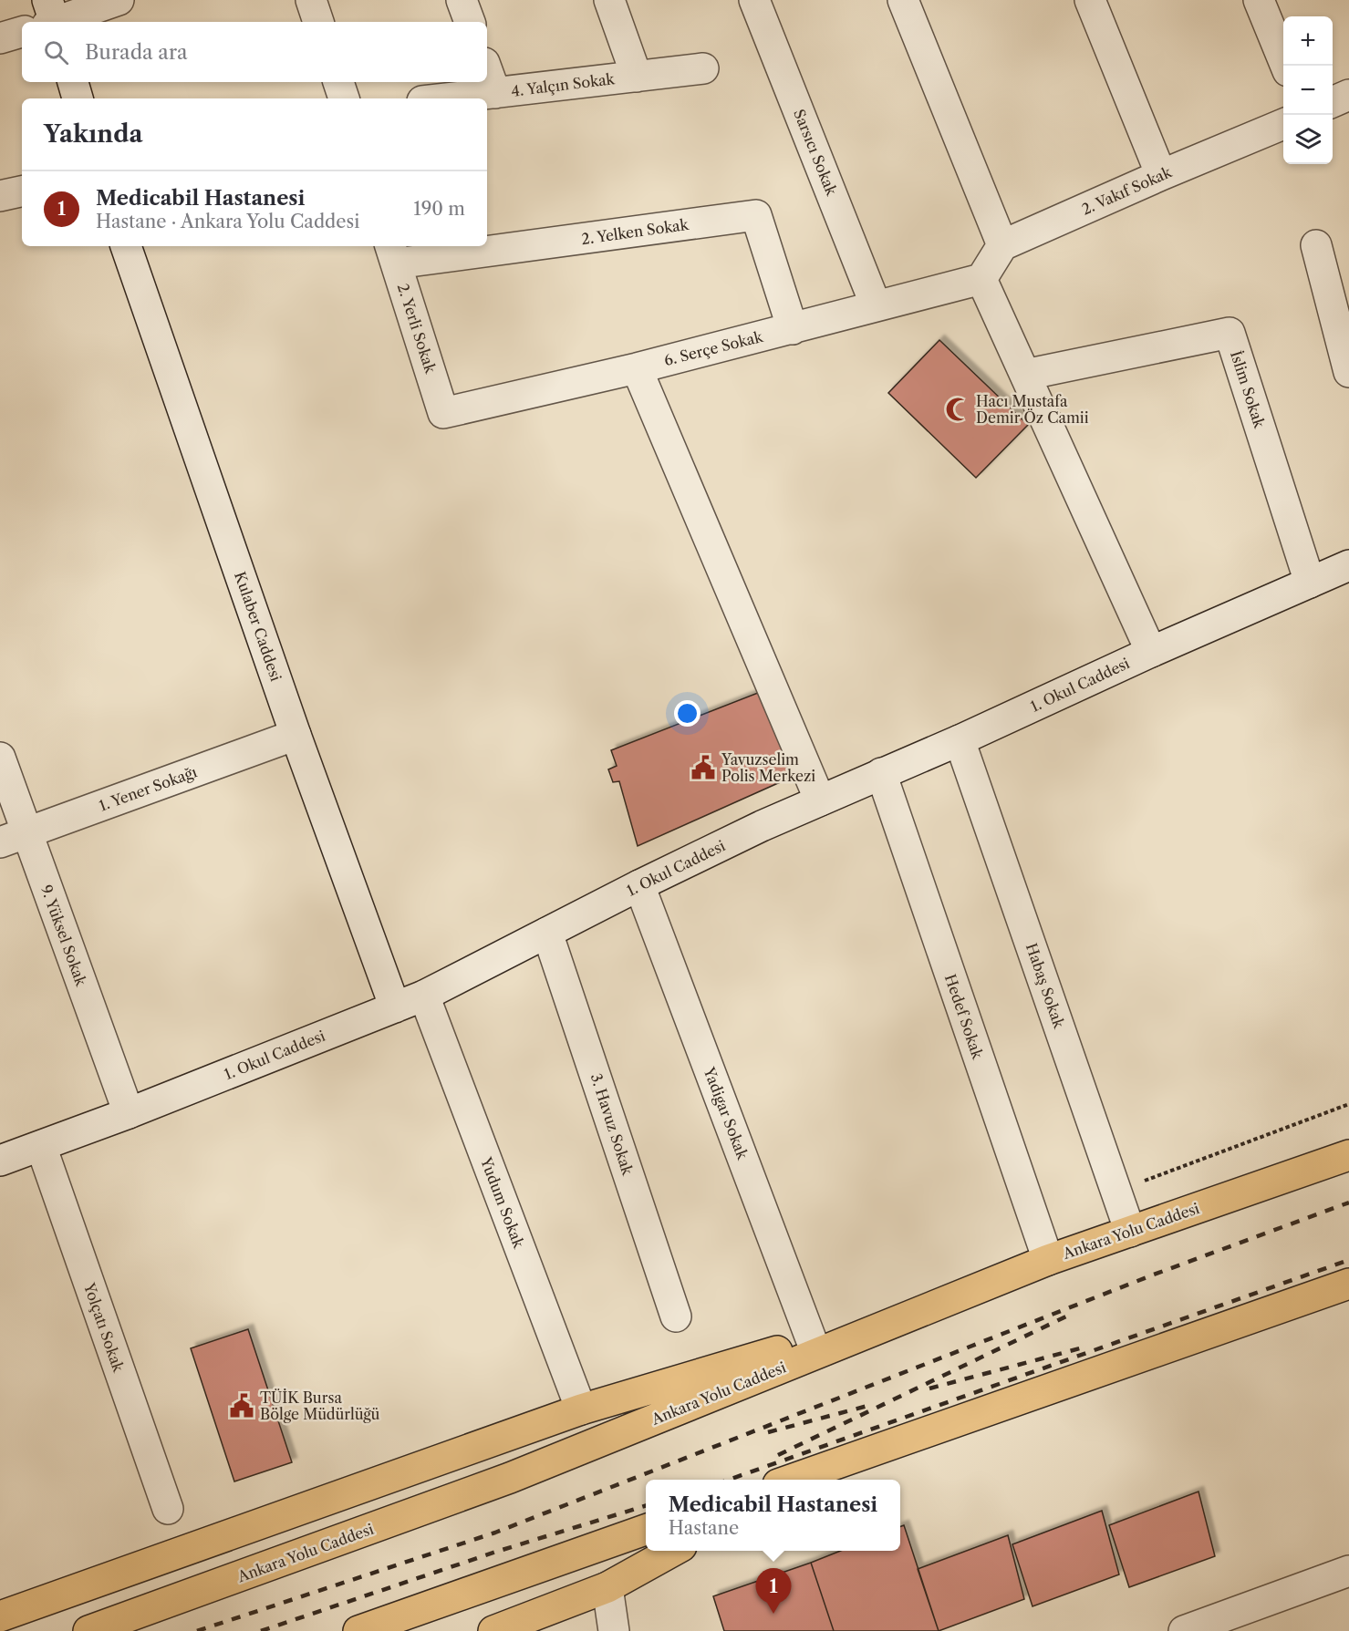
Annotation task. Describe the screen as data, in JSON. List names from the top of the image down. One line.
{"streets":{"highway":["Ankara Yolu Caddesi"],"street":["4. Yalçın Sokak","Sarsıcı Sokak","2. Vakıf Sokak","2. Yelken Sokak","2. Yerli Sokak","6. Serçe Sokak","İslim Sokak","Kulaber Caddesi","1. Okul Caddesi","1. Yener Sokağı","9. Yüksel Sokak","Habaş Sokak","Hedef Sokak","Yadigar Sokak","3. Havuz Sokak","Yudum Sokak","Yolçatı Sokak"]},"crossings":[["Sarsıcı Sokak","6. Serçe Sokak"],["2. Yelken Sokak","2. Yerli Sokak"],["2. Yelken Sokak","6. Serçe Sokak"],["2. Yerli Sokak","6. Serçe Sokak"],["İslim Sokak","1. Okul Caddesi"],["Kulaber Caddesi","1. Okul Caddesi"],["Kulaber Caddesi","1. Yener Sokağı"],["1. Okul Caddesi","9. Yüksel Sokak"],["1. Okul Caddesi","Habaş Sokak"],["1. Okul Caddesi","Hedef Sokak"],["1. Okul Caddesi","Yadigar Sokak"],["1. Okul Caddesi","3. Havuz Sokak"],["1. Okul Caddesi","Yudum Sokak"],["1. Okul Caddesi","Yolçatı Sokak"],["1. Yener Sokağı","9. Yüksel Sokak"],["Habaş Sokak","Ankara Yolu Caddesi"],["Hedef Sokak","Ankara Yolu Caddesi"]],"places":{"mosque":["Hacı Mustafa Demir Öz Camii"],"public building":["Yavuzselim Polis Merkezi","TÜİK Bursa Bölge Müdürlüğü"]},"page":{"map_buttons":["+","−"],"search":"Burada ara","heading":"Yakında","list":[{"mark":"1","name":"Medicabil Hastanesi","note":"Hastane · Ankara Yolu Caddesi","value":"190 m"}],"popup":["Medicabil Hastanesi","Hastane"],"pins":"1"}}
